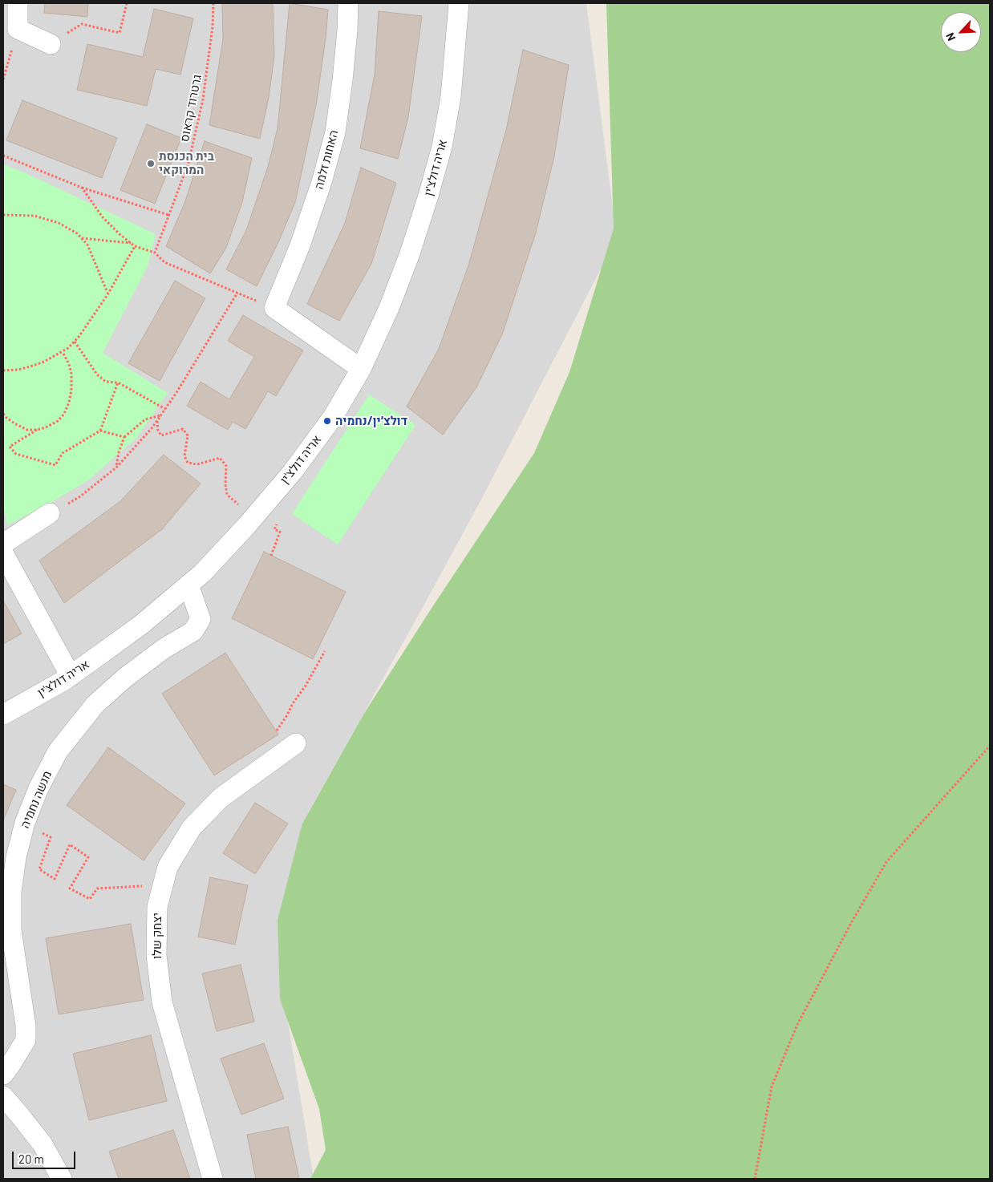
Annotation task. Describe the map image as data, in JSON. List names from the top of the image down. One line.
{"streets":{"street":["האחות זלמה","אריה דולצ'ין","מנשה נחמיה","יצחק שלו"],"path":["גרטרוד קראוס"]},"crossings":[["אריה דולצ'ין","מנשה נחמיה"]],"places":["בית הכנסת המרוקאי","דולצ׳ין/נחמיה"],"scale_bar":"20 m","north":"bottom left"}
